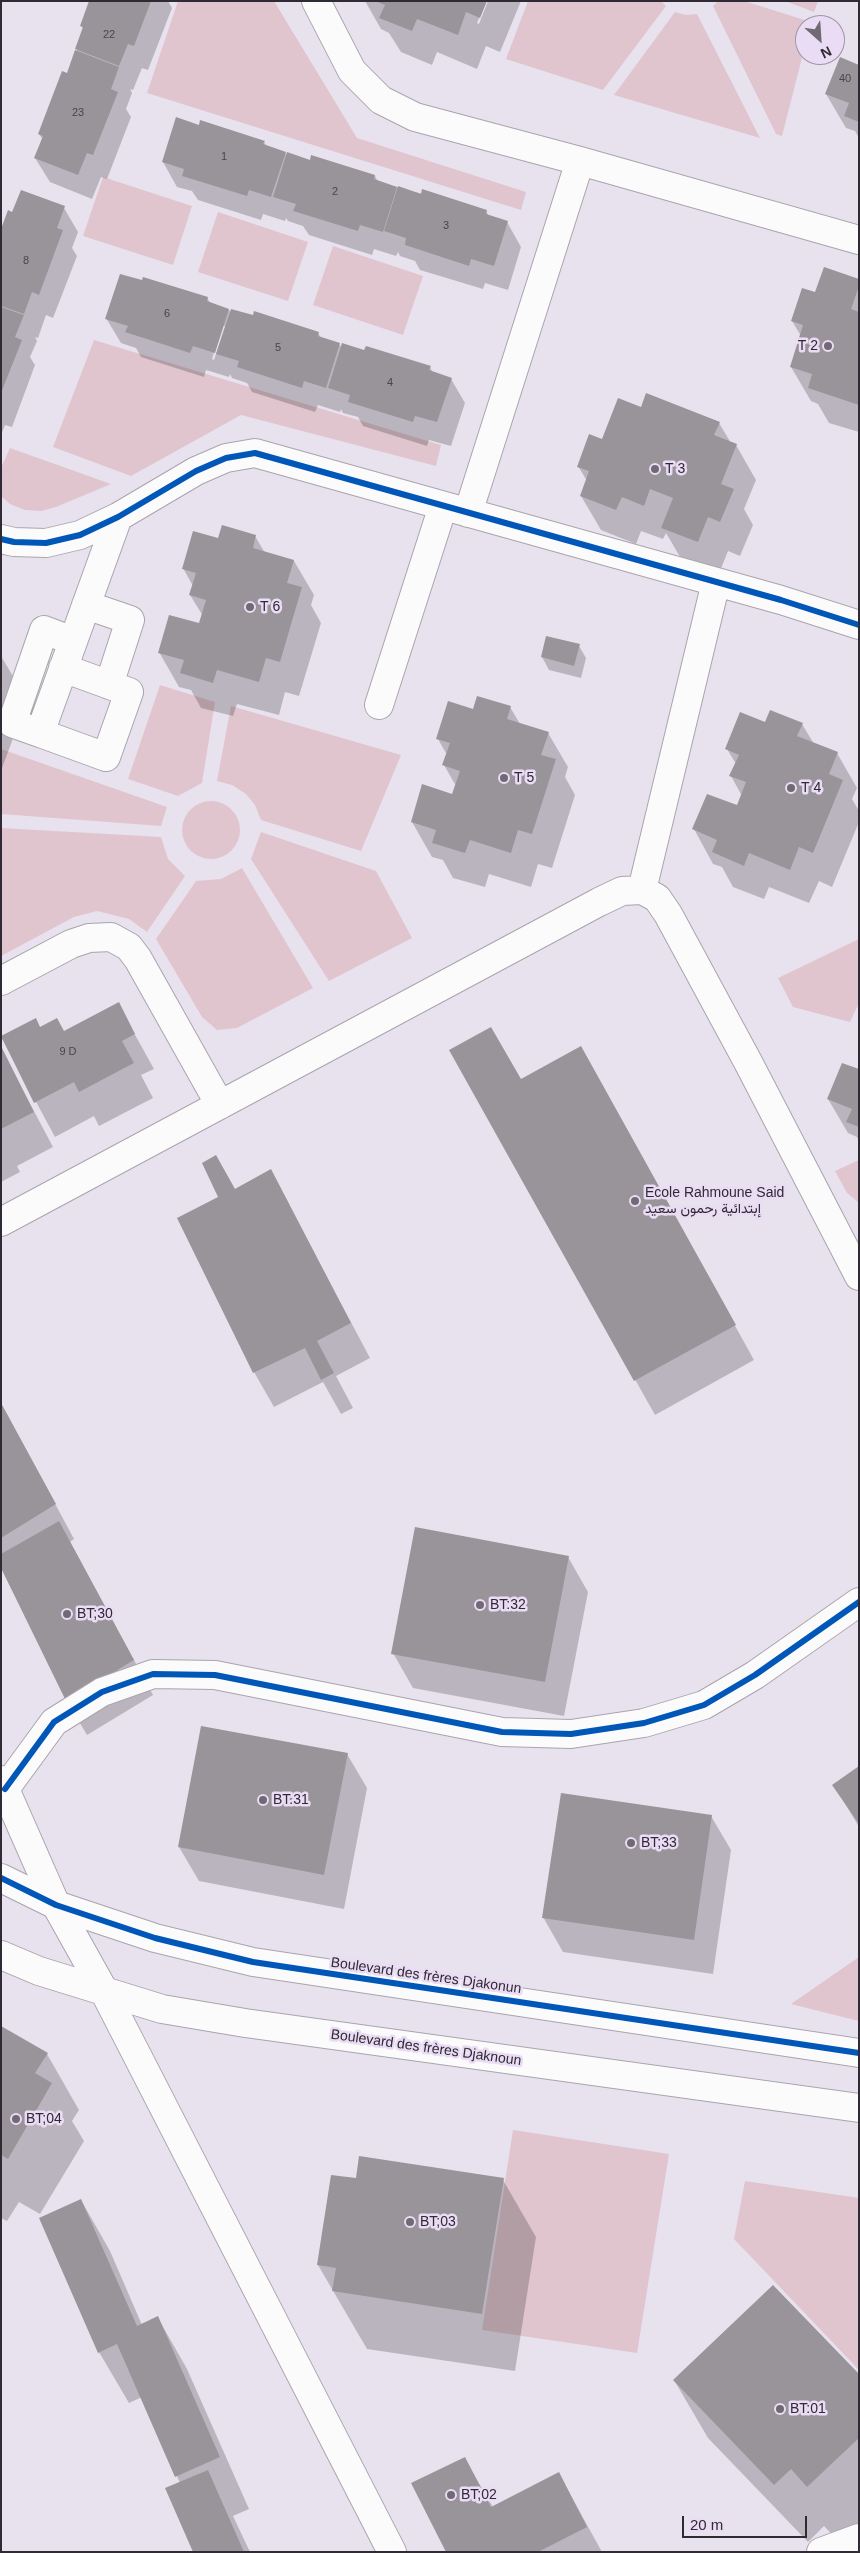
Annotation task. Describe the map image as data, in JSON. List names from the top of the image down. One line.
{"streets":{"street":["Boulevard des frères Djakonun","Boulevard des frères Djaknoun"]},"places":["T 2","T 3","T 6","T 5","T 4","Ecole Rahmoune Said إبتدائية رحمون سعيد","BT:32","BT;30","BT.31","BT;33","BT;04","BT;03","BT:01","BT;02"],"house_numbers":["22","40","23","1","2","3","8","6","5","4","9 D"],"scale_bar":"20 m","north":"bottom right"}
